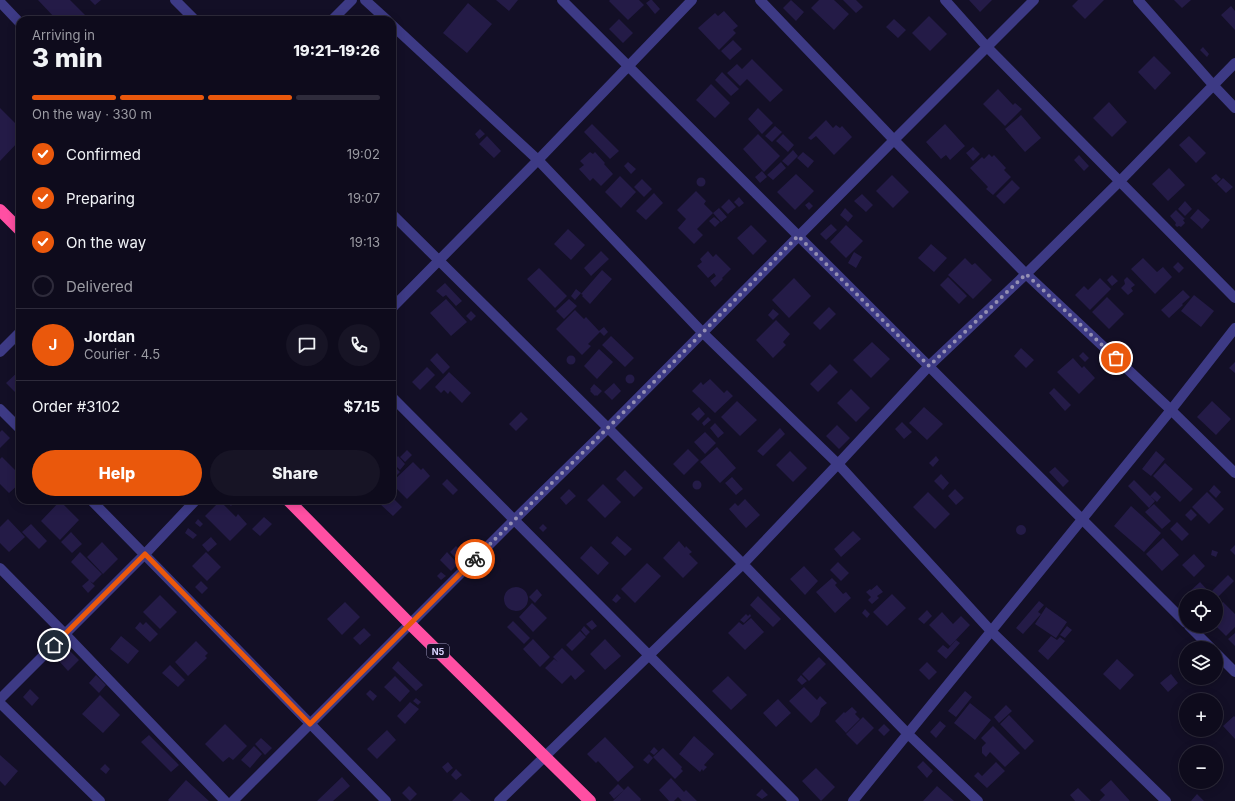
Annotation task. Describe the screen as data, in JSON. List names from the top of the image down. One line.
{"streets":{"highway":["N5"]},"page":{"heading":["3 min","Arriving in","19:21–19:26"],"panel":["Jordan","Courier · 4.5","Order #3102","$7.15"],"bar":"On the way · 330 m","list":[["Confirmed","19:02"],["Preparing","19:07"],["On the way","19:13"],"Delivered"],"round":"J","buttons":["Help","Share"],"map_buttons":["+","−"]}}
